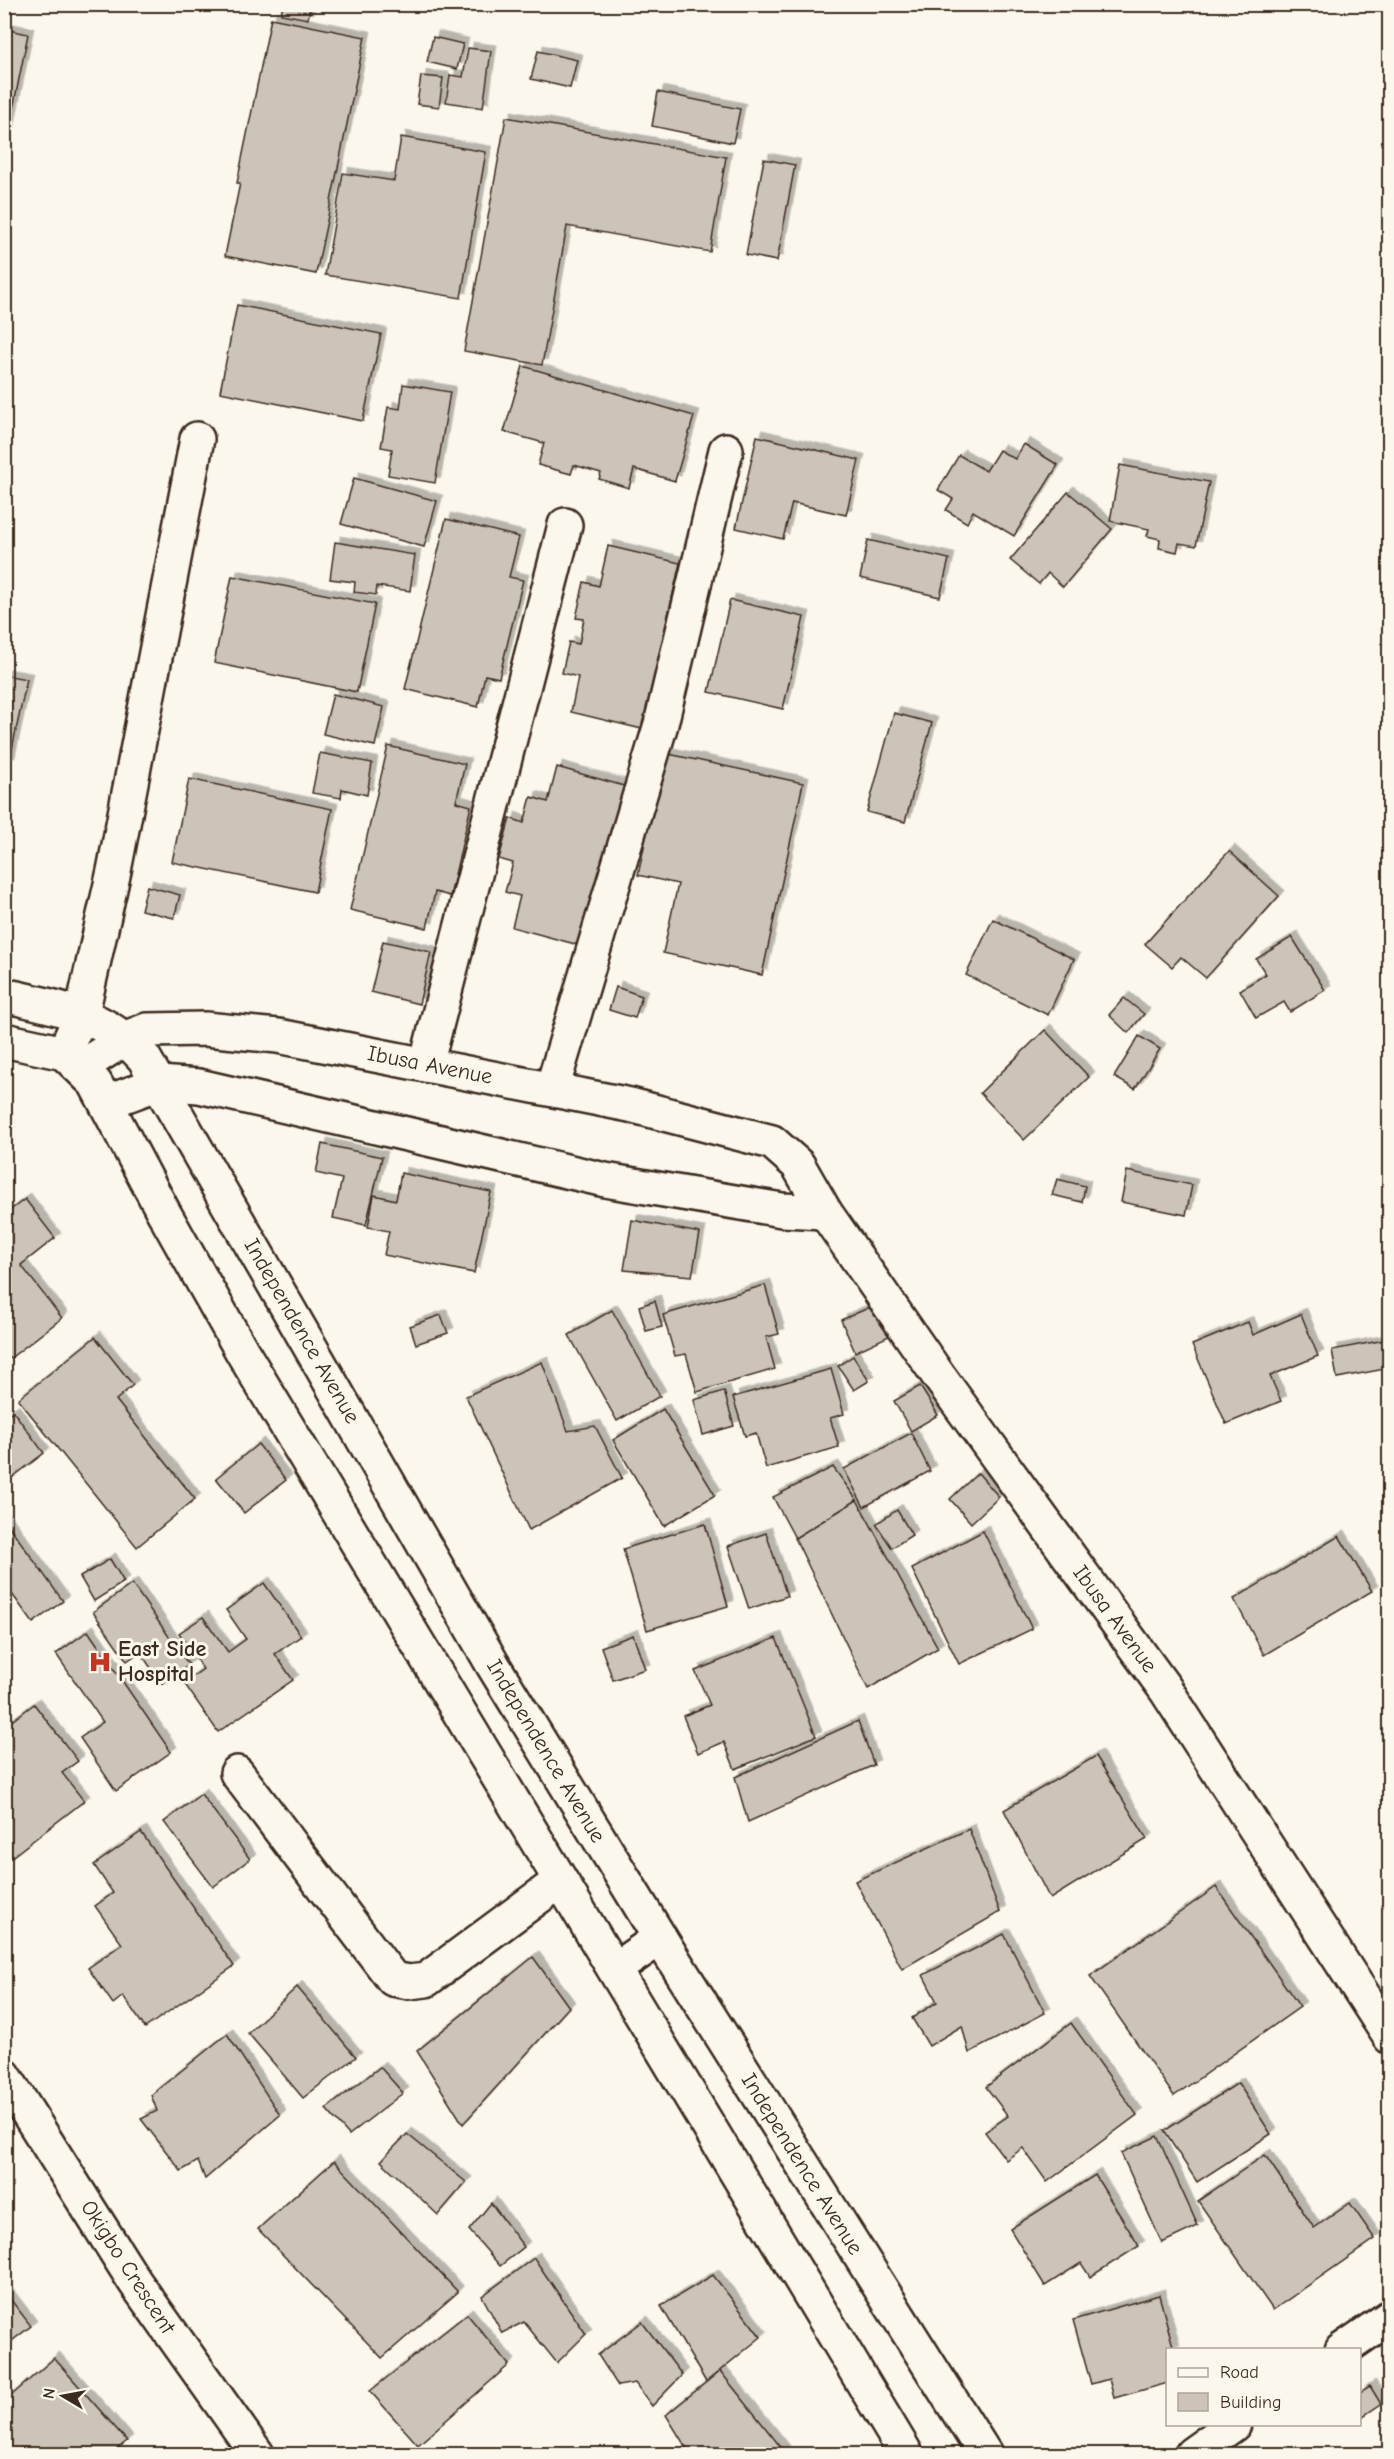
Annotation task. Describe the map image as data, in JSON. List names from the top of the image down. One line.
{"streets":{"street":["Ibusa Avenue","Independence Avenue","Okigbo Crescent"]},"crossings":[["Ibusa Avenue","Independence Avenue"]],"places":{"hospital":["East Side Hospital"]},"legend":["Road","Building"],"north":"left"}
